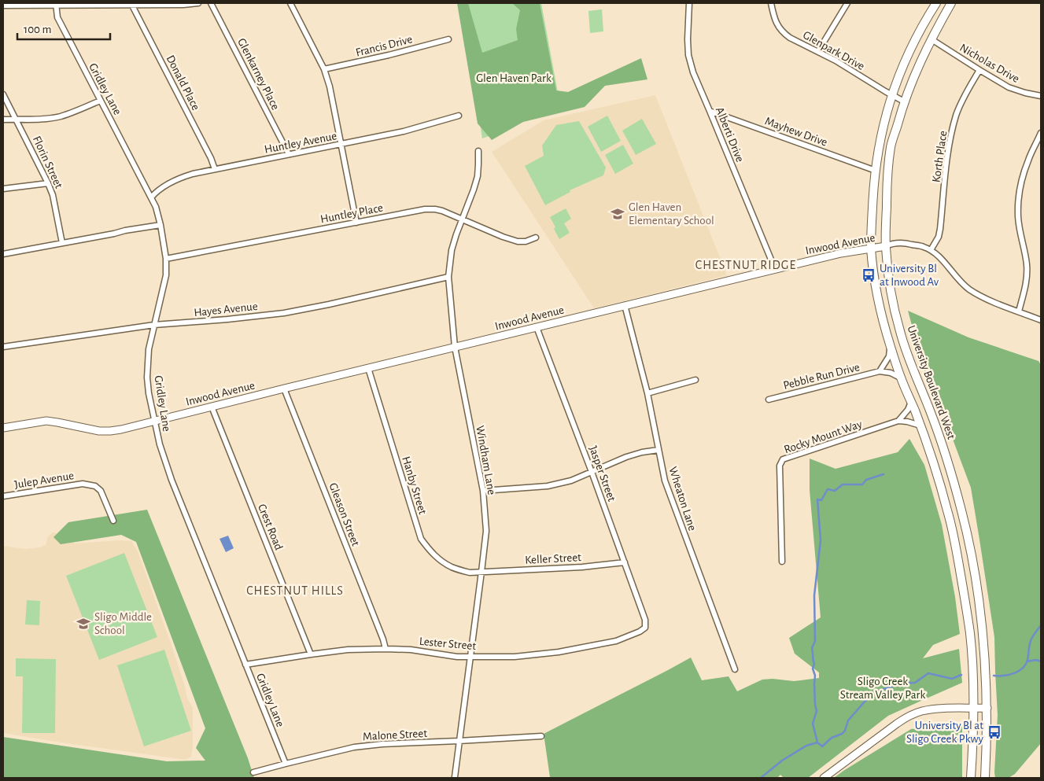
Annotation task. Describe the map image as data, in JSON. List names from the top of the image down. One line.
{"streets":{"main road":["University Boulevard West"],"street":["Francis Drive","Glenpark Drive","Nicholas Drive","Glenkarney Place","Donald Place","Gridley Lane","Mayhew Drive","Alberti Drive","Huntley Avenue","Korth Place","Florin Street","Huntley Place","Inwood Avenue","Hayes Avenue","Pebble Run Drive","Rocky Mount Way","Windham Lane","Jasper Street","Julep Avenue","Hanby Street","Wheaton Lane","Gleason Street","Crest Road","Keller Street","Lester Street","Malone Street"]},"crossings":[["Glenpark Drive","University Boulevard West"],["Nicholas Drive","Korth Place"],["Nicholas Drive","University Boulevard West"],["Glenkarney Place","Huntley Avenue"],["Donald Place","Huntley Avenue"],["Gridley Lane","Huntley Avenue"],["Gridley Lane","Huntley Place"],["Gridley Lane","Inwood Avenue"],["Gridley Lane","Hayes Avenue"],["Gridley Lane","Lester Street"],["Gridley Lane","Malone Street"],["Mayhew Drive","Alberti Drive"],["Alberti Drive","Inwood Avenue"],["Korth Place","Inwood Avenue"],["Huntley Place","Windham Lane"],["Inwood Avenue","University Boulevard West"],["Inwood Avenue","Windham Lane"],["Inwood Avenue","Jasper Street"],["Inwood Avenue","Hanby Street"],["Inwood Avenue","Wheaton Lane"],["Inwood Avenue","Gleason Street"],["Inwood Avenue","Crest Road"],["Hayes Avenue","Windham Lane"],["Windham Lane","Hanby Street"],["Windham Lane","Keller Street"],["Windham Lane","Lester Street"],["Windham Lane","Malone Street"],["Jasper Street","Keller Street"],["Jasper Street","Lester Street"],["Hanby Street","Keller Street"],["Gleason Street","Lester Street"],["Crest Road","Lester Street"]],"districts":["CHESTNUT RIDGE","CHESTNUT HILLS"],"parks":["Glen Haven Park","Sligo Creek Stream Valley Park"],"places":{"school or university":["Glen Haven Elementary School","Sligo Middle School"],"bus stop":["University Bl at Inwood Av","University Bl at Sligo Creek Pkwy"]},"scale_bar":"100 m"}
